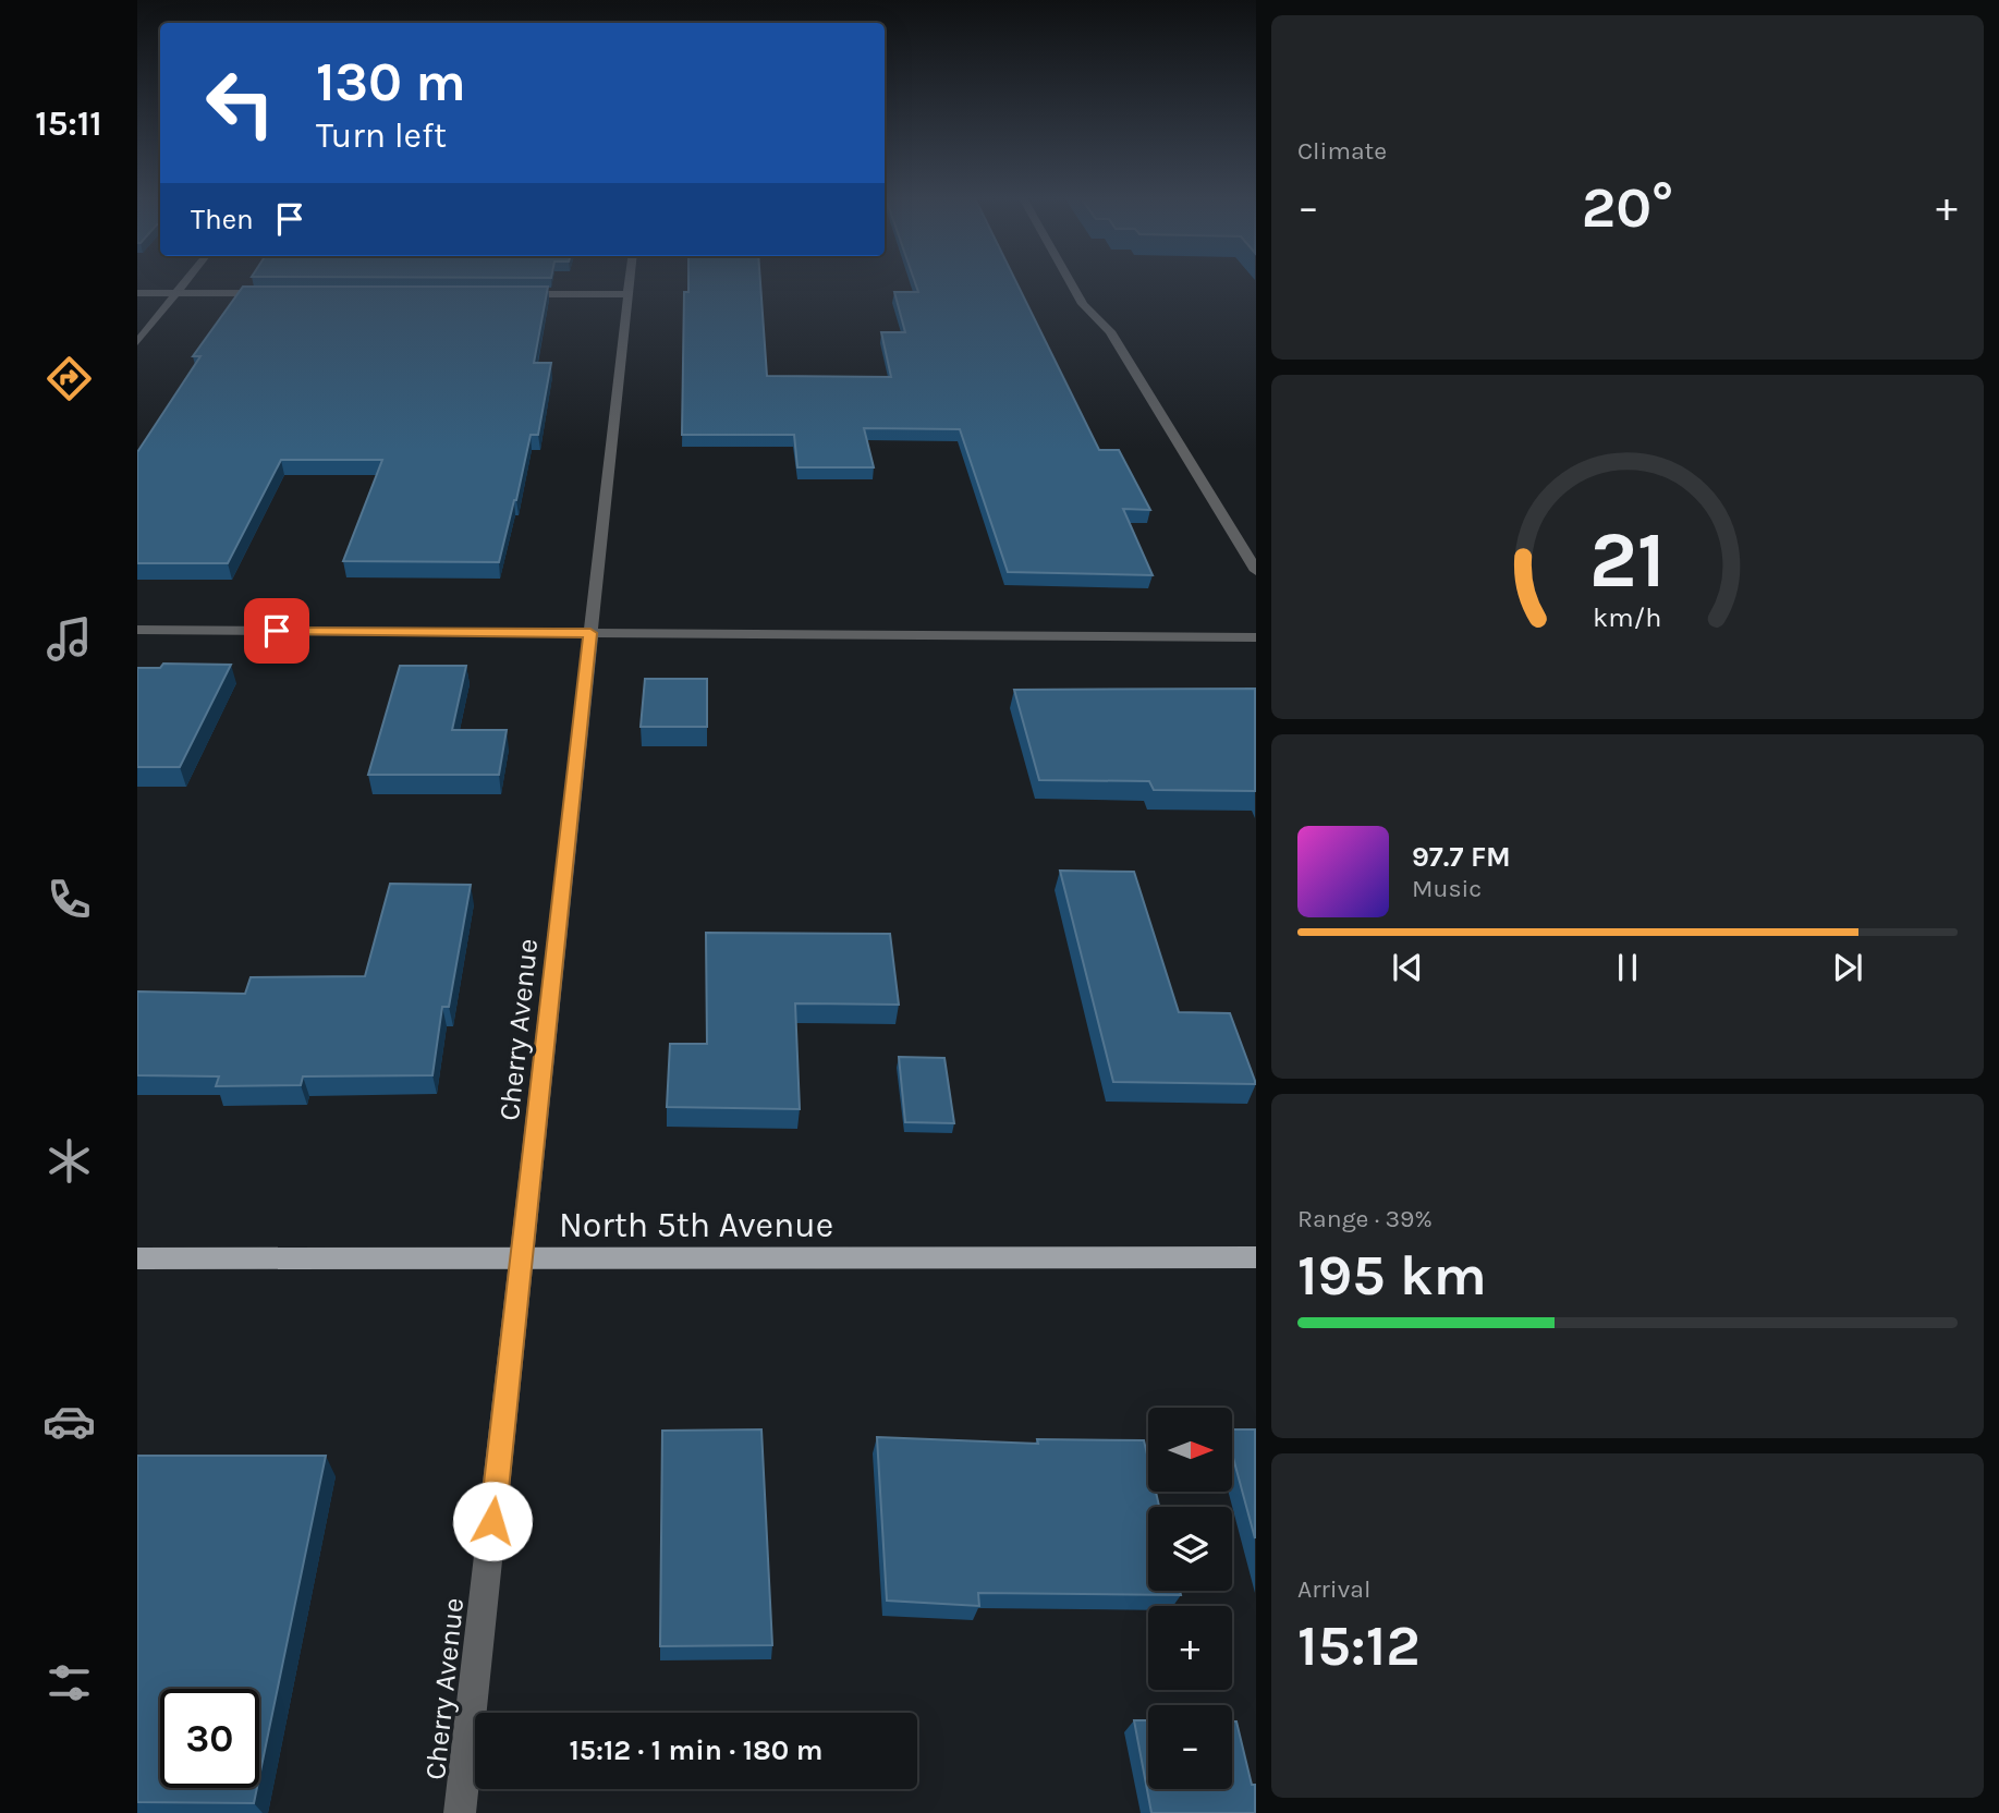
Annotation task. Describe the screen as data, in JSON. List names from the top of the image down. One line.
{"streets":{"main road":["North 5th Avenue"],"street":["Cherry Avenue"]},"crossings":[["Cherry Avenue","North 5th Avenue"]],"north":"right","page":{"tabs":"15:11","tile":["Climate",["Range · 39%","195 km"],["Arrival","15:12"]],"turn":["130 m","Turn left"],"heat":["−","20°","+"],"then":"Then","song":["97.7 FM","Music"],"map_buttons":["+","−"],"limit":"30","trip":"15:12 · 1 min · 180 m","gauge":["21","km/h"]}}
